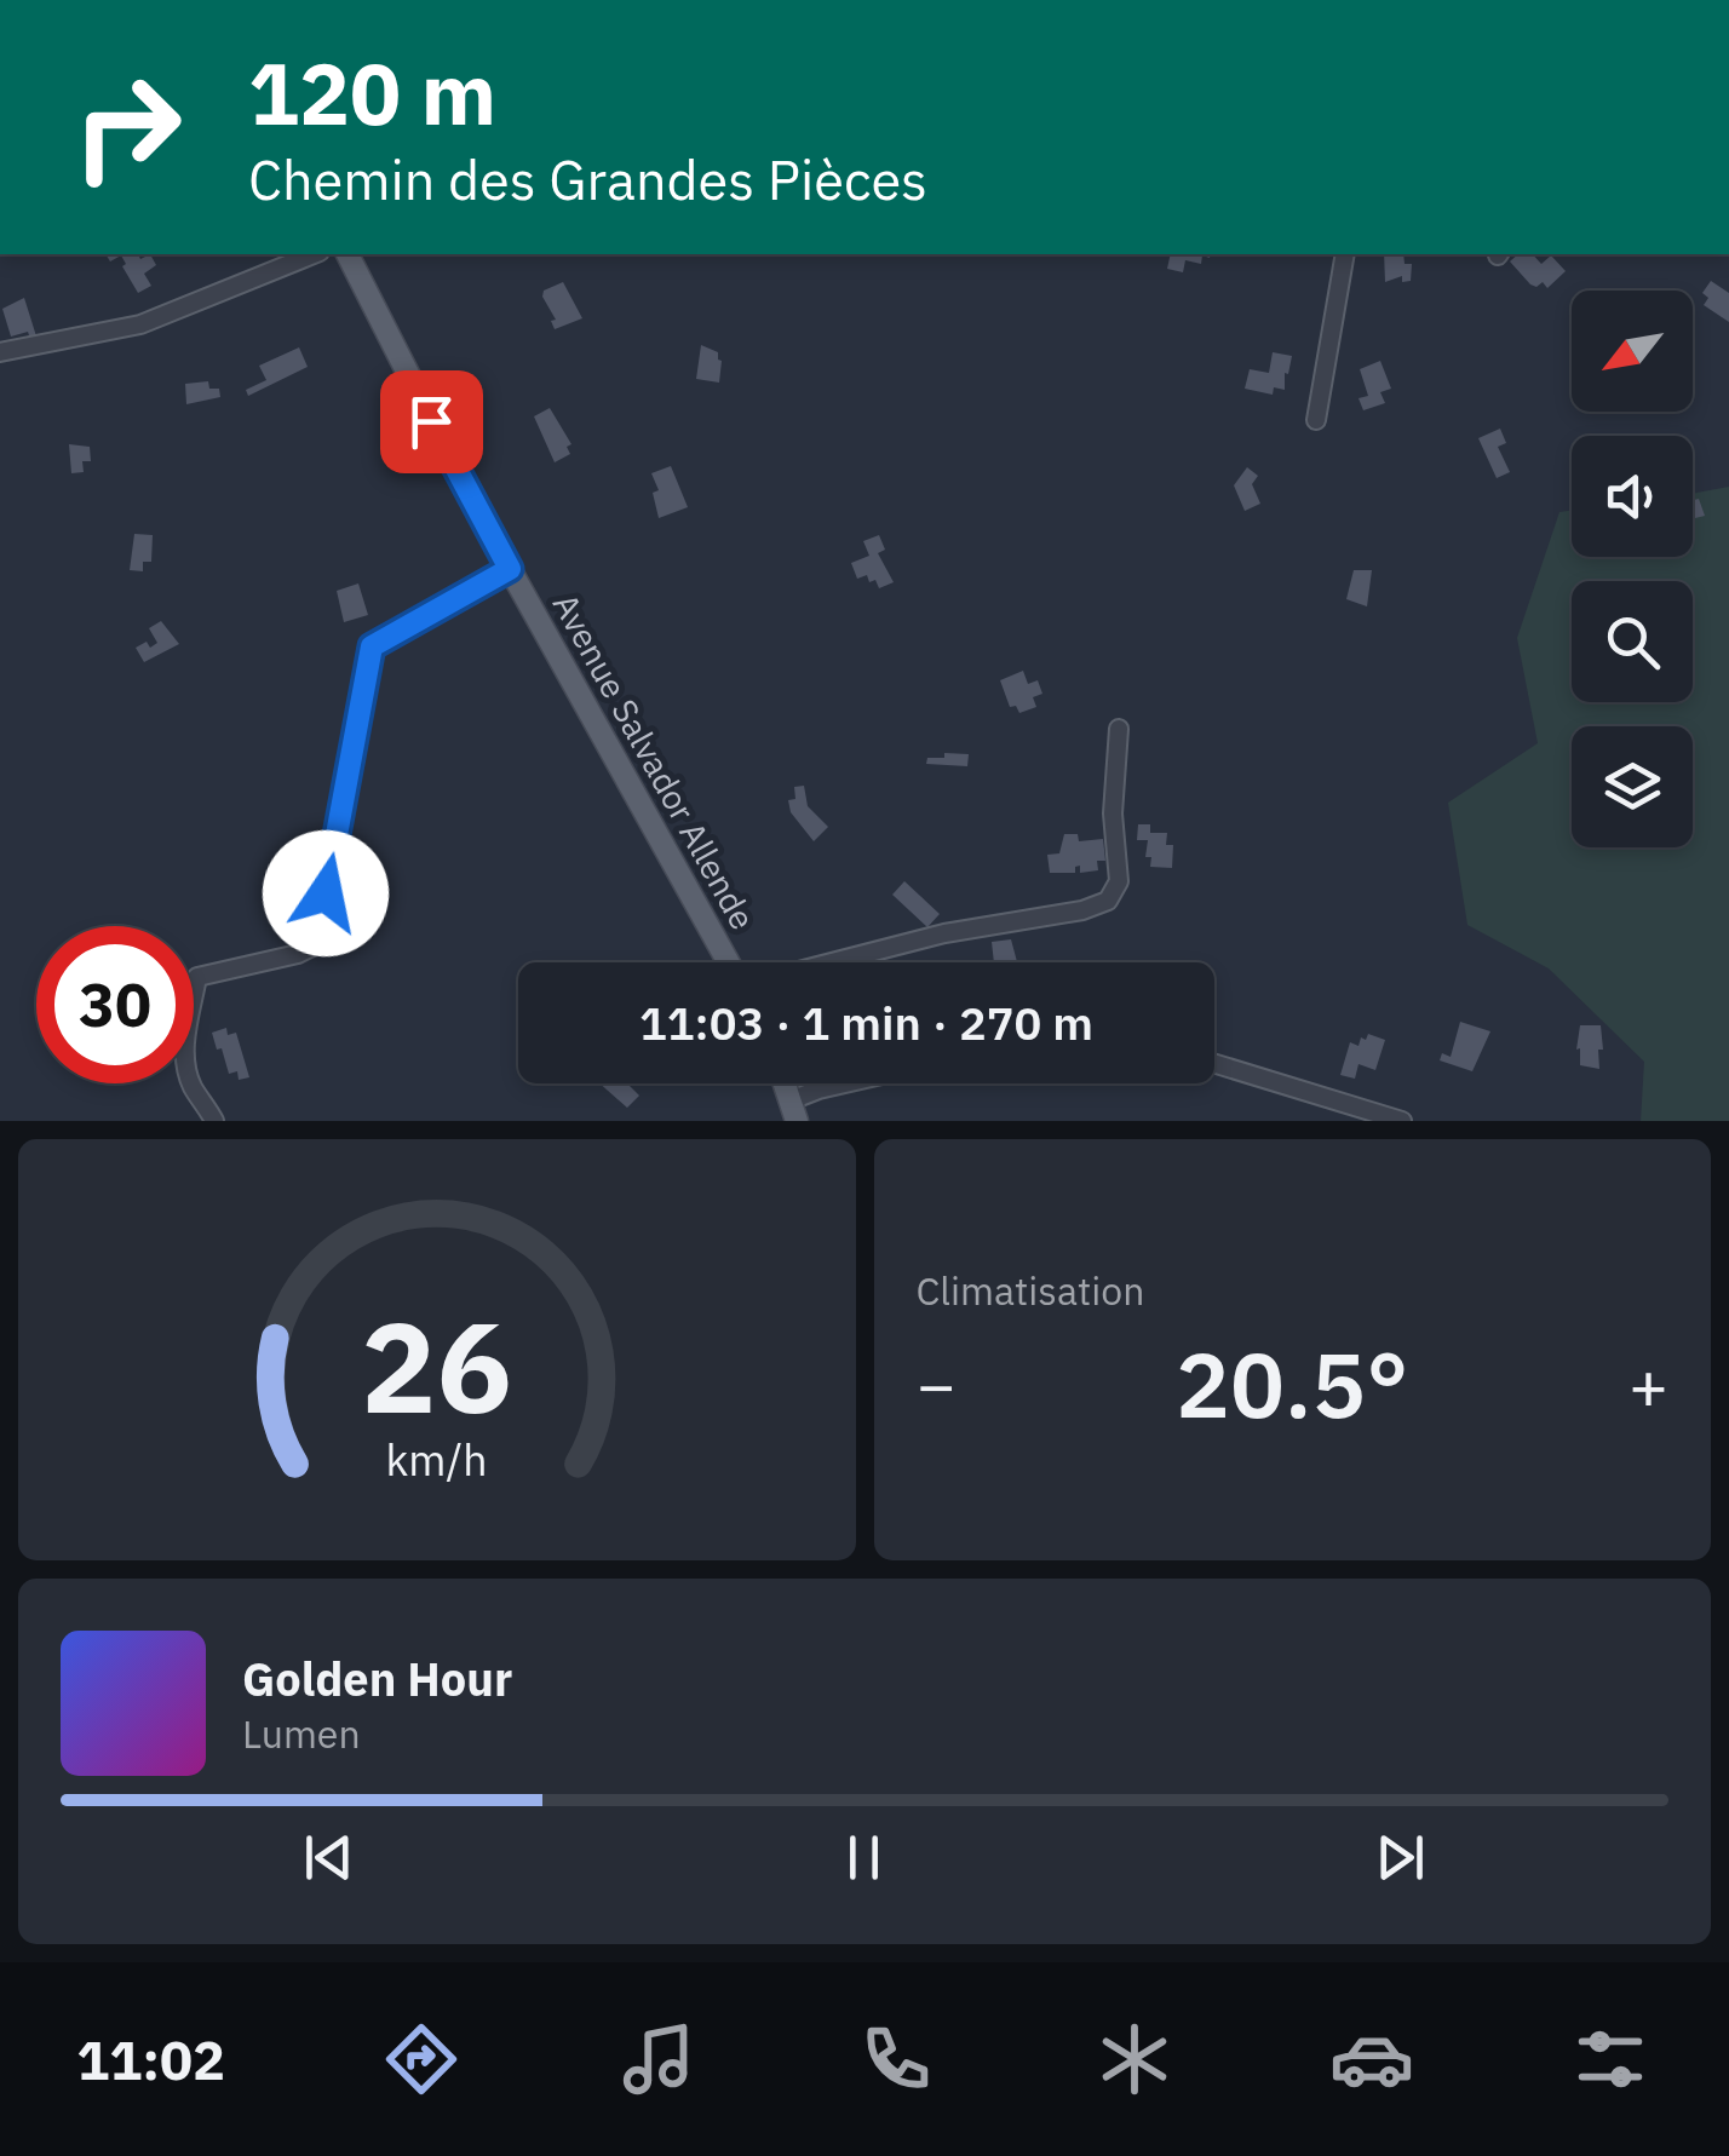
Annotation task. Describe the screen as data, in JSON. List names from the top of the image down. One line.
{"streets":{"main road":["Avenue Salvador Allende"]},"north":"bottom left","page":{"turn":["120 m","Chemin des Grandes Pièces"],"limit":"30","trip":"11:03 · 1 min · 270 m","tile":"Climatisation","heat":["−","20.5°","+"],"song":["Golden Hour","Lumen"],"tabs":"11:02","gauge":["26","km/h"]}}
